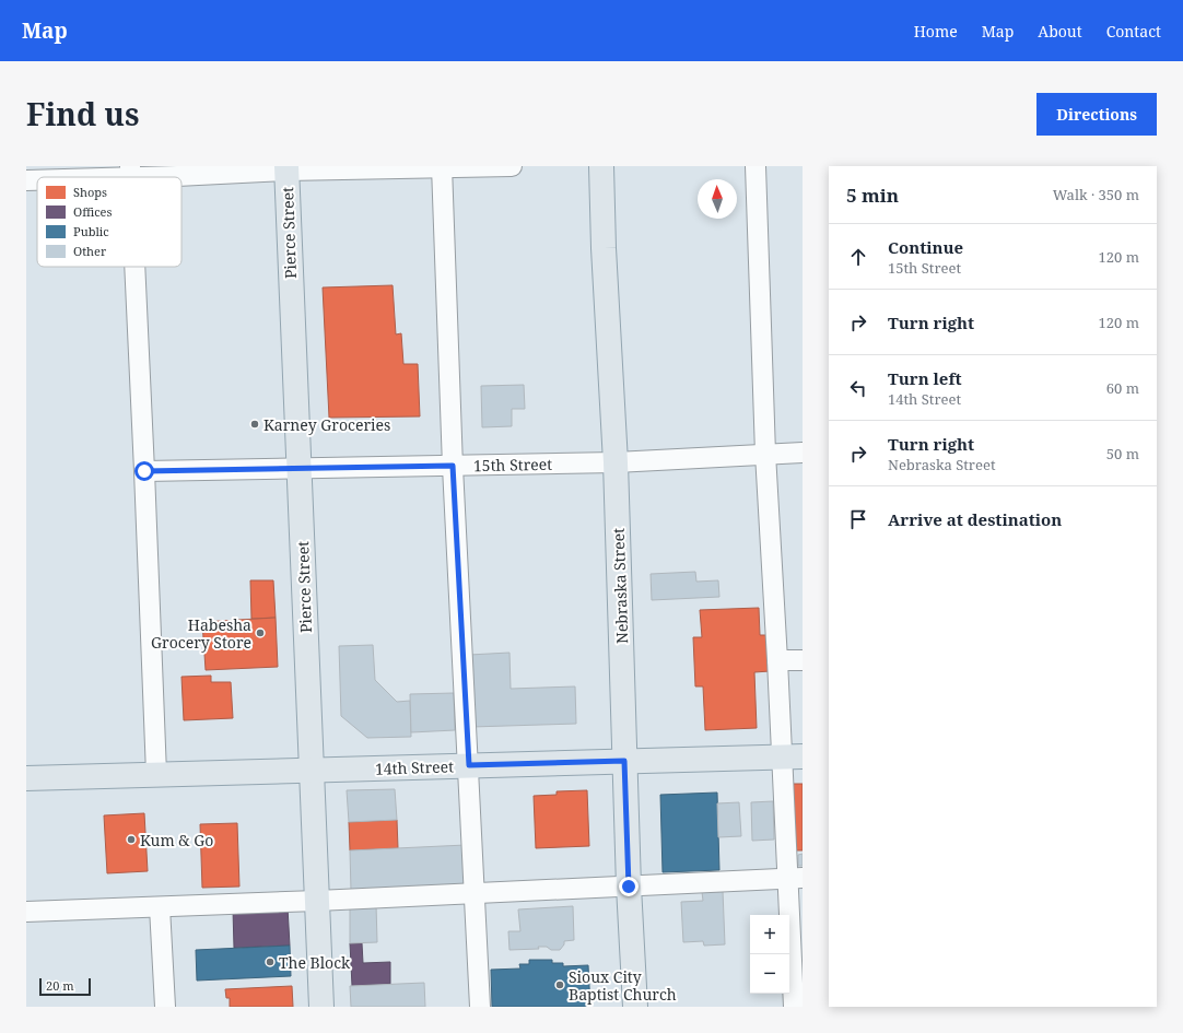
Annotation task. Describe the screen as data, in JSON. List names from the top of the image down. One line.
{"streets":{"main road":["Pierce Street","Nebraska Street","14th Street"],"street":["15th Street"]},"crossings":[["Pierce Street","15th Street"],["Pierce Street","14th Street"],["15th Street","Nebraska Street"],["Nebraska Street","14th Street"]],"places":["Karney Groceries","Habesha Grocery Store","Kum & Go","The Block","Sioux City Baptist Church"],"legend":["Shops","Offices","Public","Other"],"scale_bar":"20 m","north":"top","page":{"header":"Map","nav":["Home","Map","About","Contact"],"title":"Find us","buttons":"Directions","heading":["5 min","Walk · 350 m"],"list":[["Continue","15th Street","120 m"],["Turn right","120 m"],["Turn left","14th Street","60 m"],["Turn right","Nebraska Street","50 m"],"Arrive at destination"],"map_buttons":["+","−"],"scale":"20 m"}}
